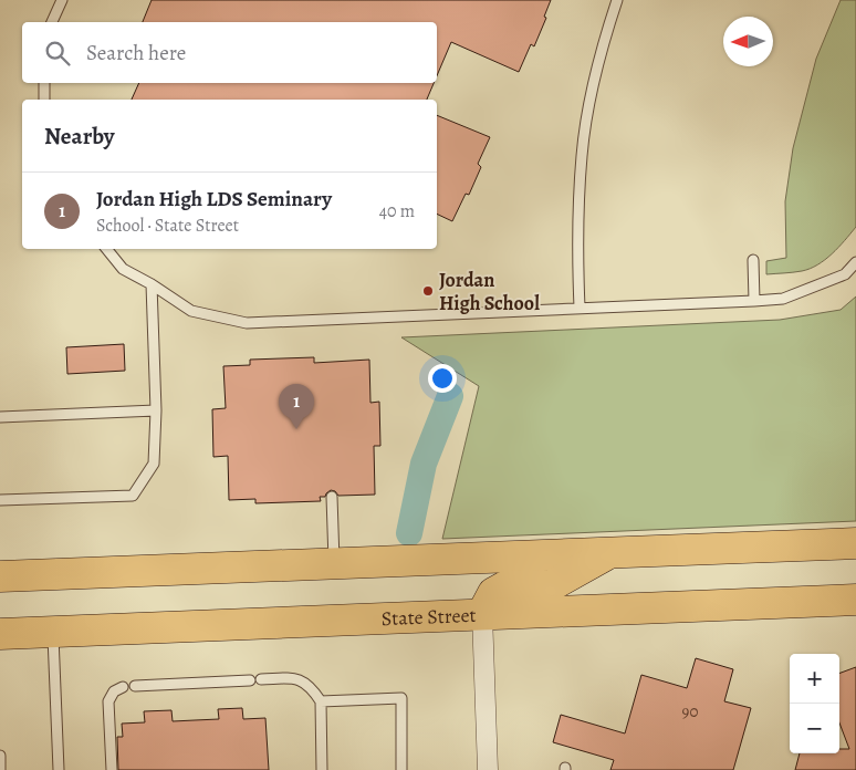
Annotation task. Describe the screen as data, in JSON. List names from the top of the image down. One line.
{"streets":{"main road":["State Street"]},"places":["Jordan High School"],"house_numbers":["90"],"north":"left","page":{"search":"Search here","heading":"Nearby","list":[{"mark":"1","name":"Jordan High LDS Seminary","note":"School · State Street","value":"40 m"}],"pins":"1","map_buttons":["+","−"]}}
